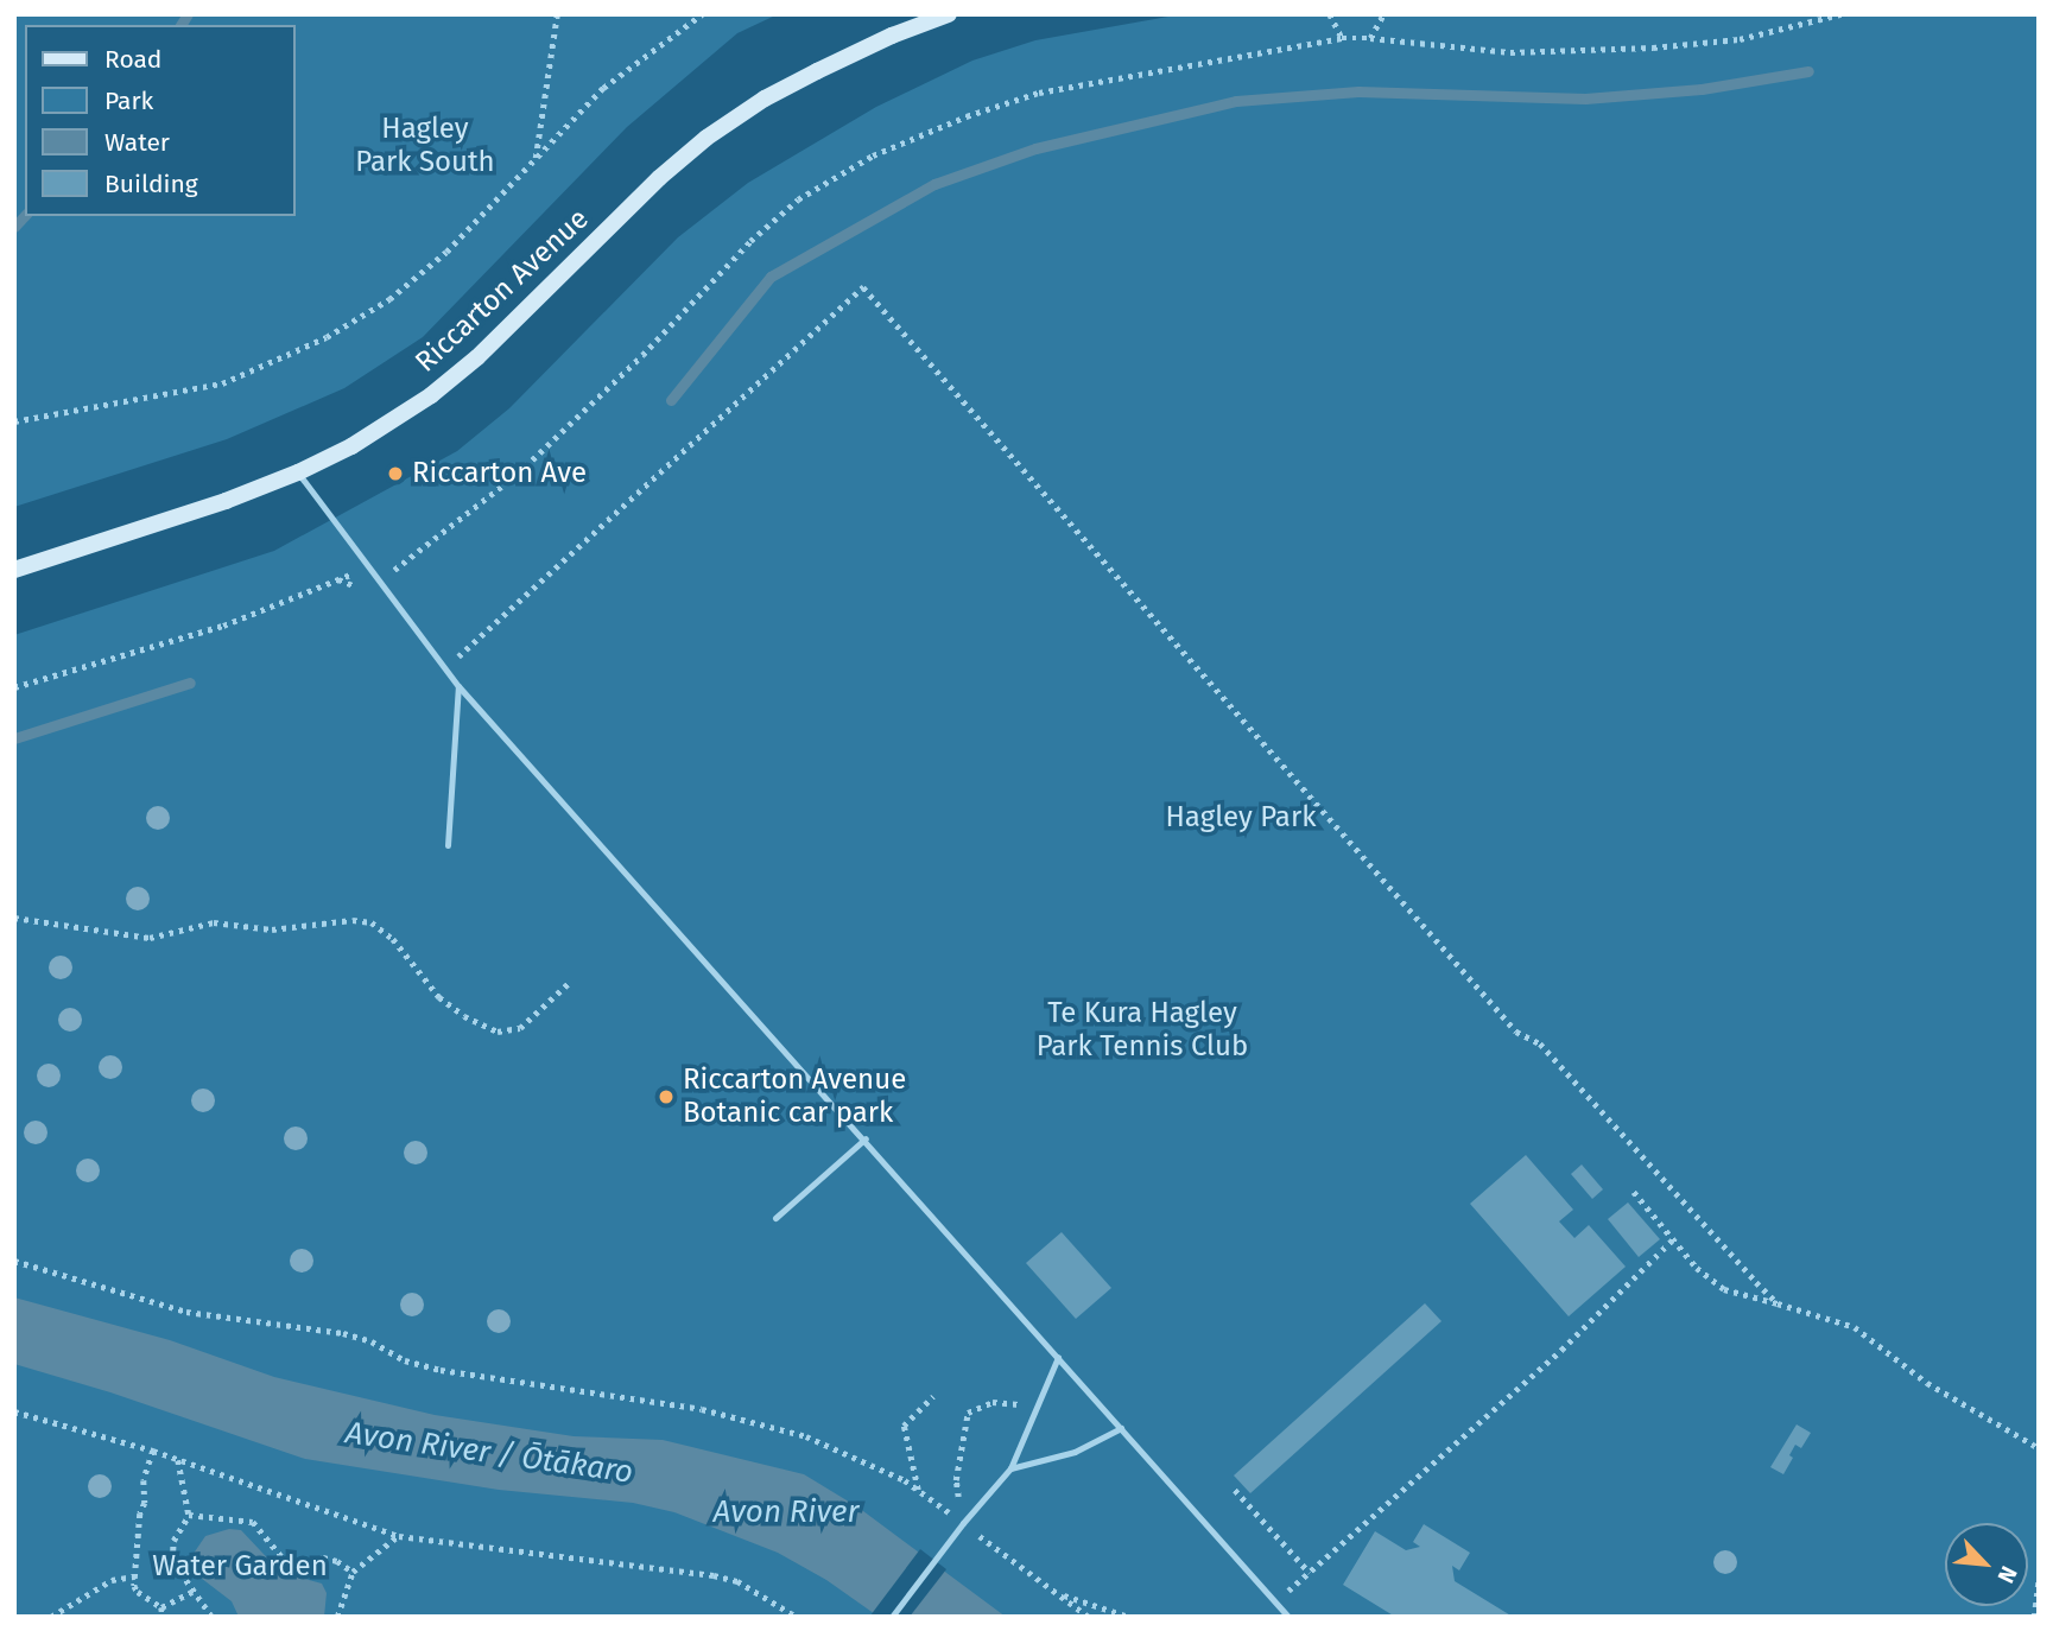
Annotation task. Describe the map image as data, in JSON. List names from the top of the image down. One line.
{"streets":{"main road":["Riccarton Avenue"]},"water":["Avon River / Ōtākaro","Avon River"],"parks":["Hagley Park South","Hagley Park","Te Kura Hagley Park Tennis Club","Water Garden"],"places":["Riccarton Ave","Riccarton Avenue Botanic car park"],"legend":["Road","Park","Water","Building"],"north":"bottom right"}
